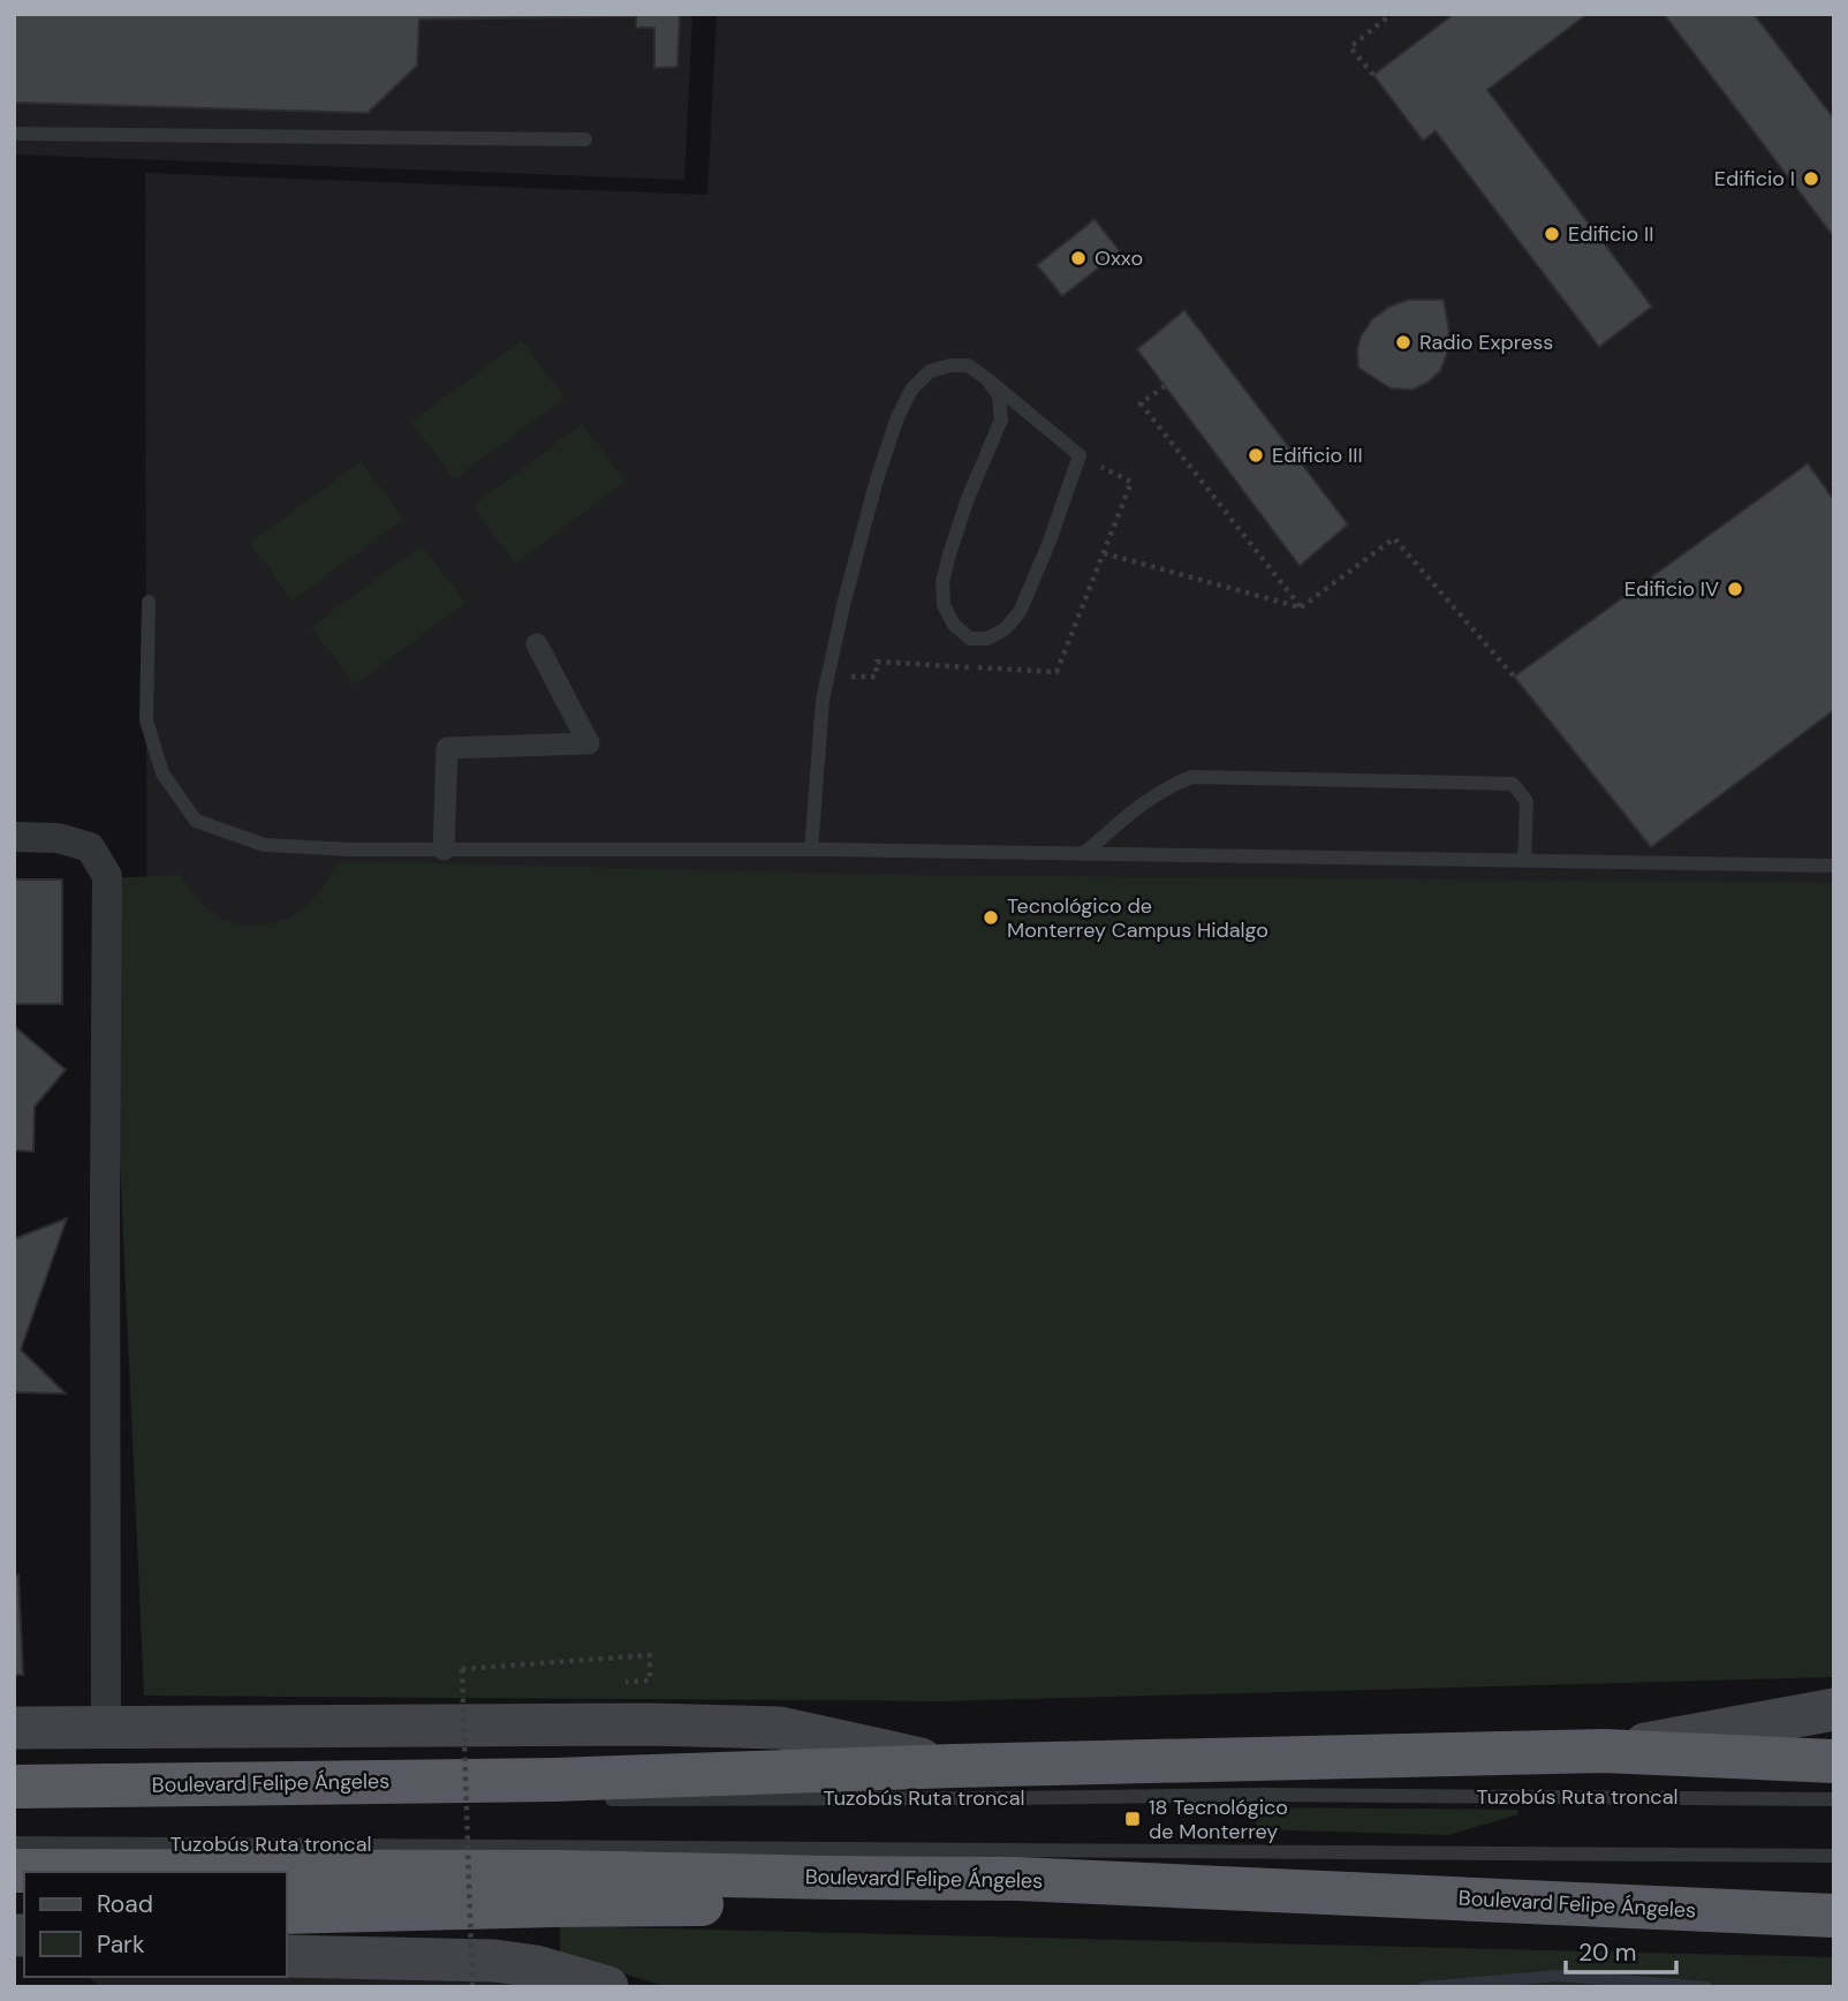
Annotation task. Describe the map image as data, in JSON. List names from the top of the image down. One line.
{"streets":{"highway":["Boulevard Felipe Ángeles"],"lane":["Tuzobús Ruta troncal"]},"crossings":[["Boulevard Felipe Ángeles","Tuzobús Ruta troncal"]],"places":{"other":["Edificio I","Edificio II","Oxxo","Radio Express","Edificio III","Edificio IV","Tecnológico de Monterrey Campus Hidalgo"],"transit":["18 Tecnológico de Monterrey"]},"legend":["Road","Park"],"scale_bar":"20 m"}
